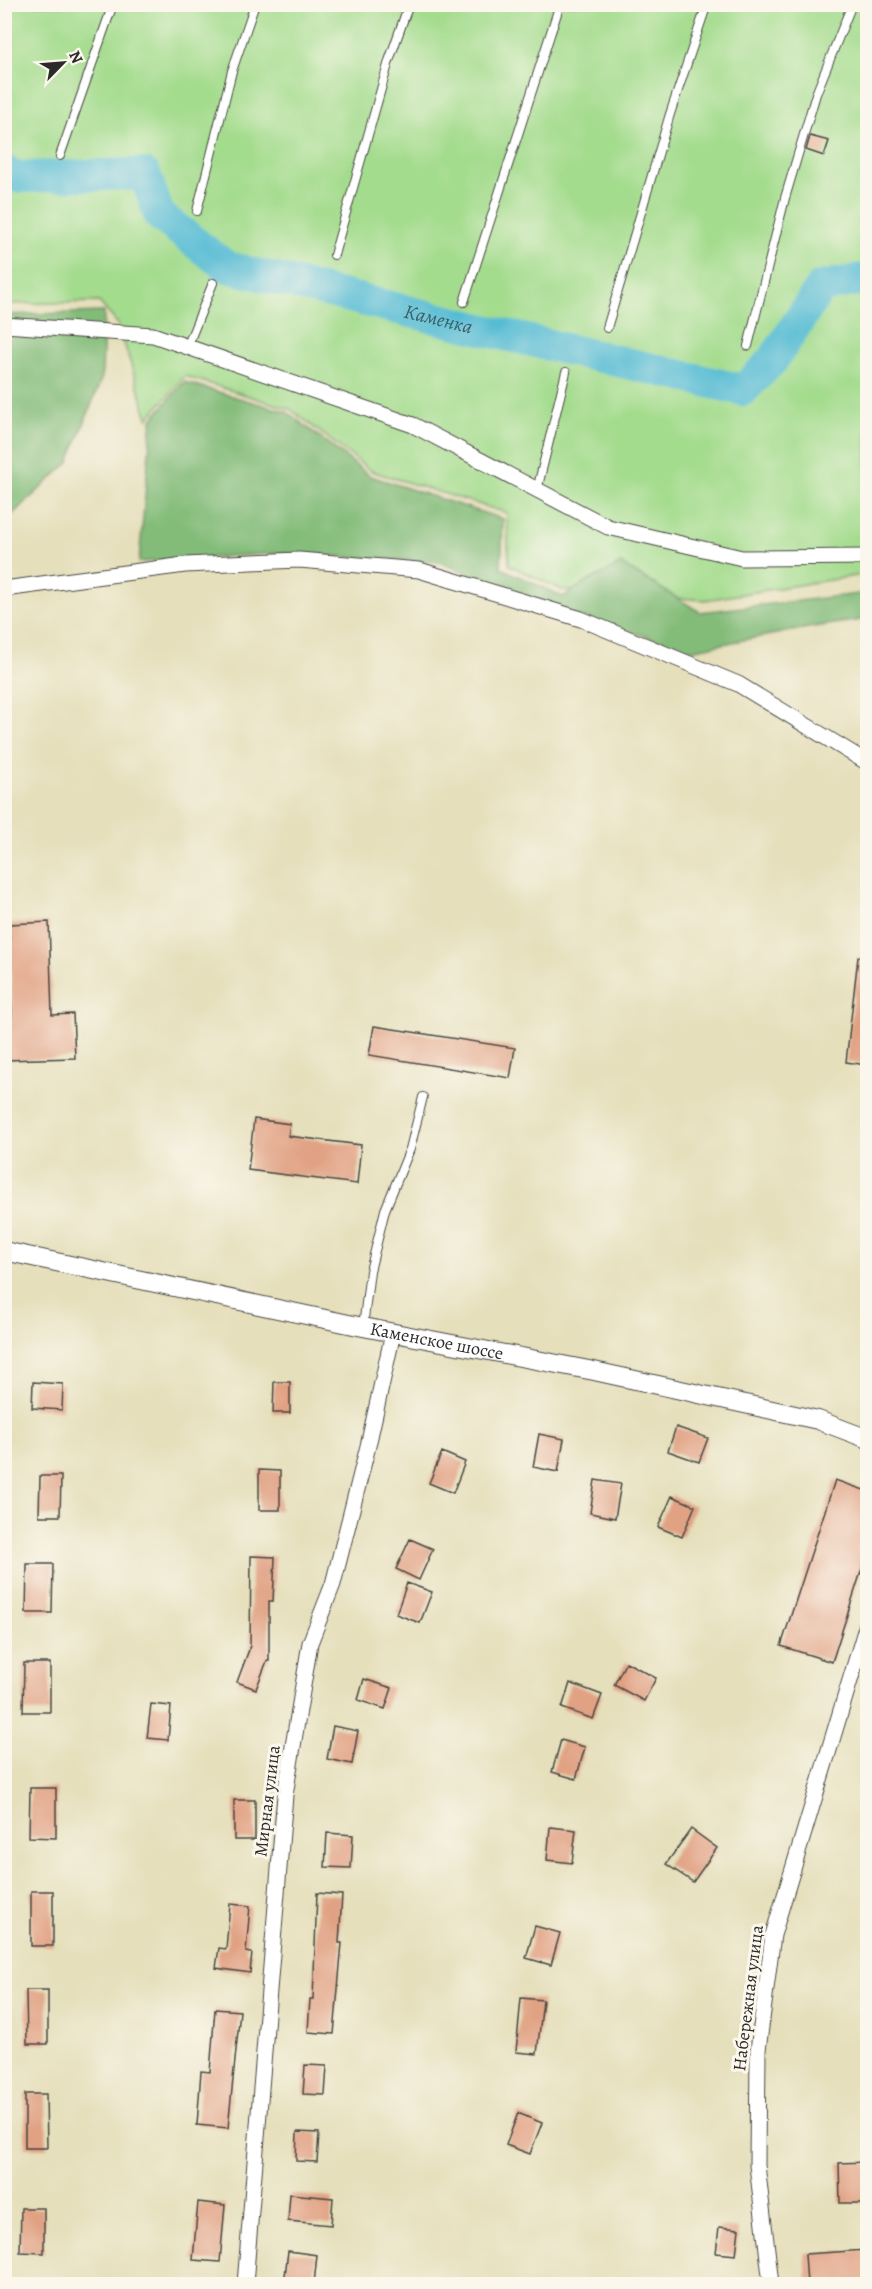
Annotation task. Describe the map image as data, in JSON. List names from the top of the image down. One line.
{"streets":{"street":["Каменское шоссе","Мирная улица","Набережная улица"]},"crossings":[["Каменское шоссе","Мирная улица"]],"water":["Каменка"],"north":"top right"}
